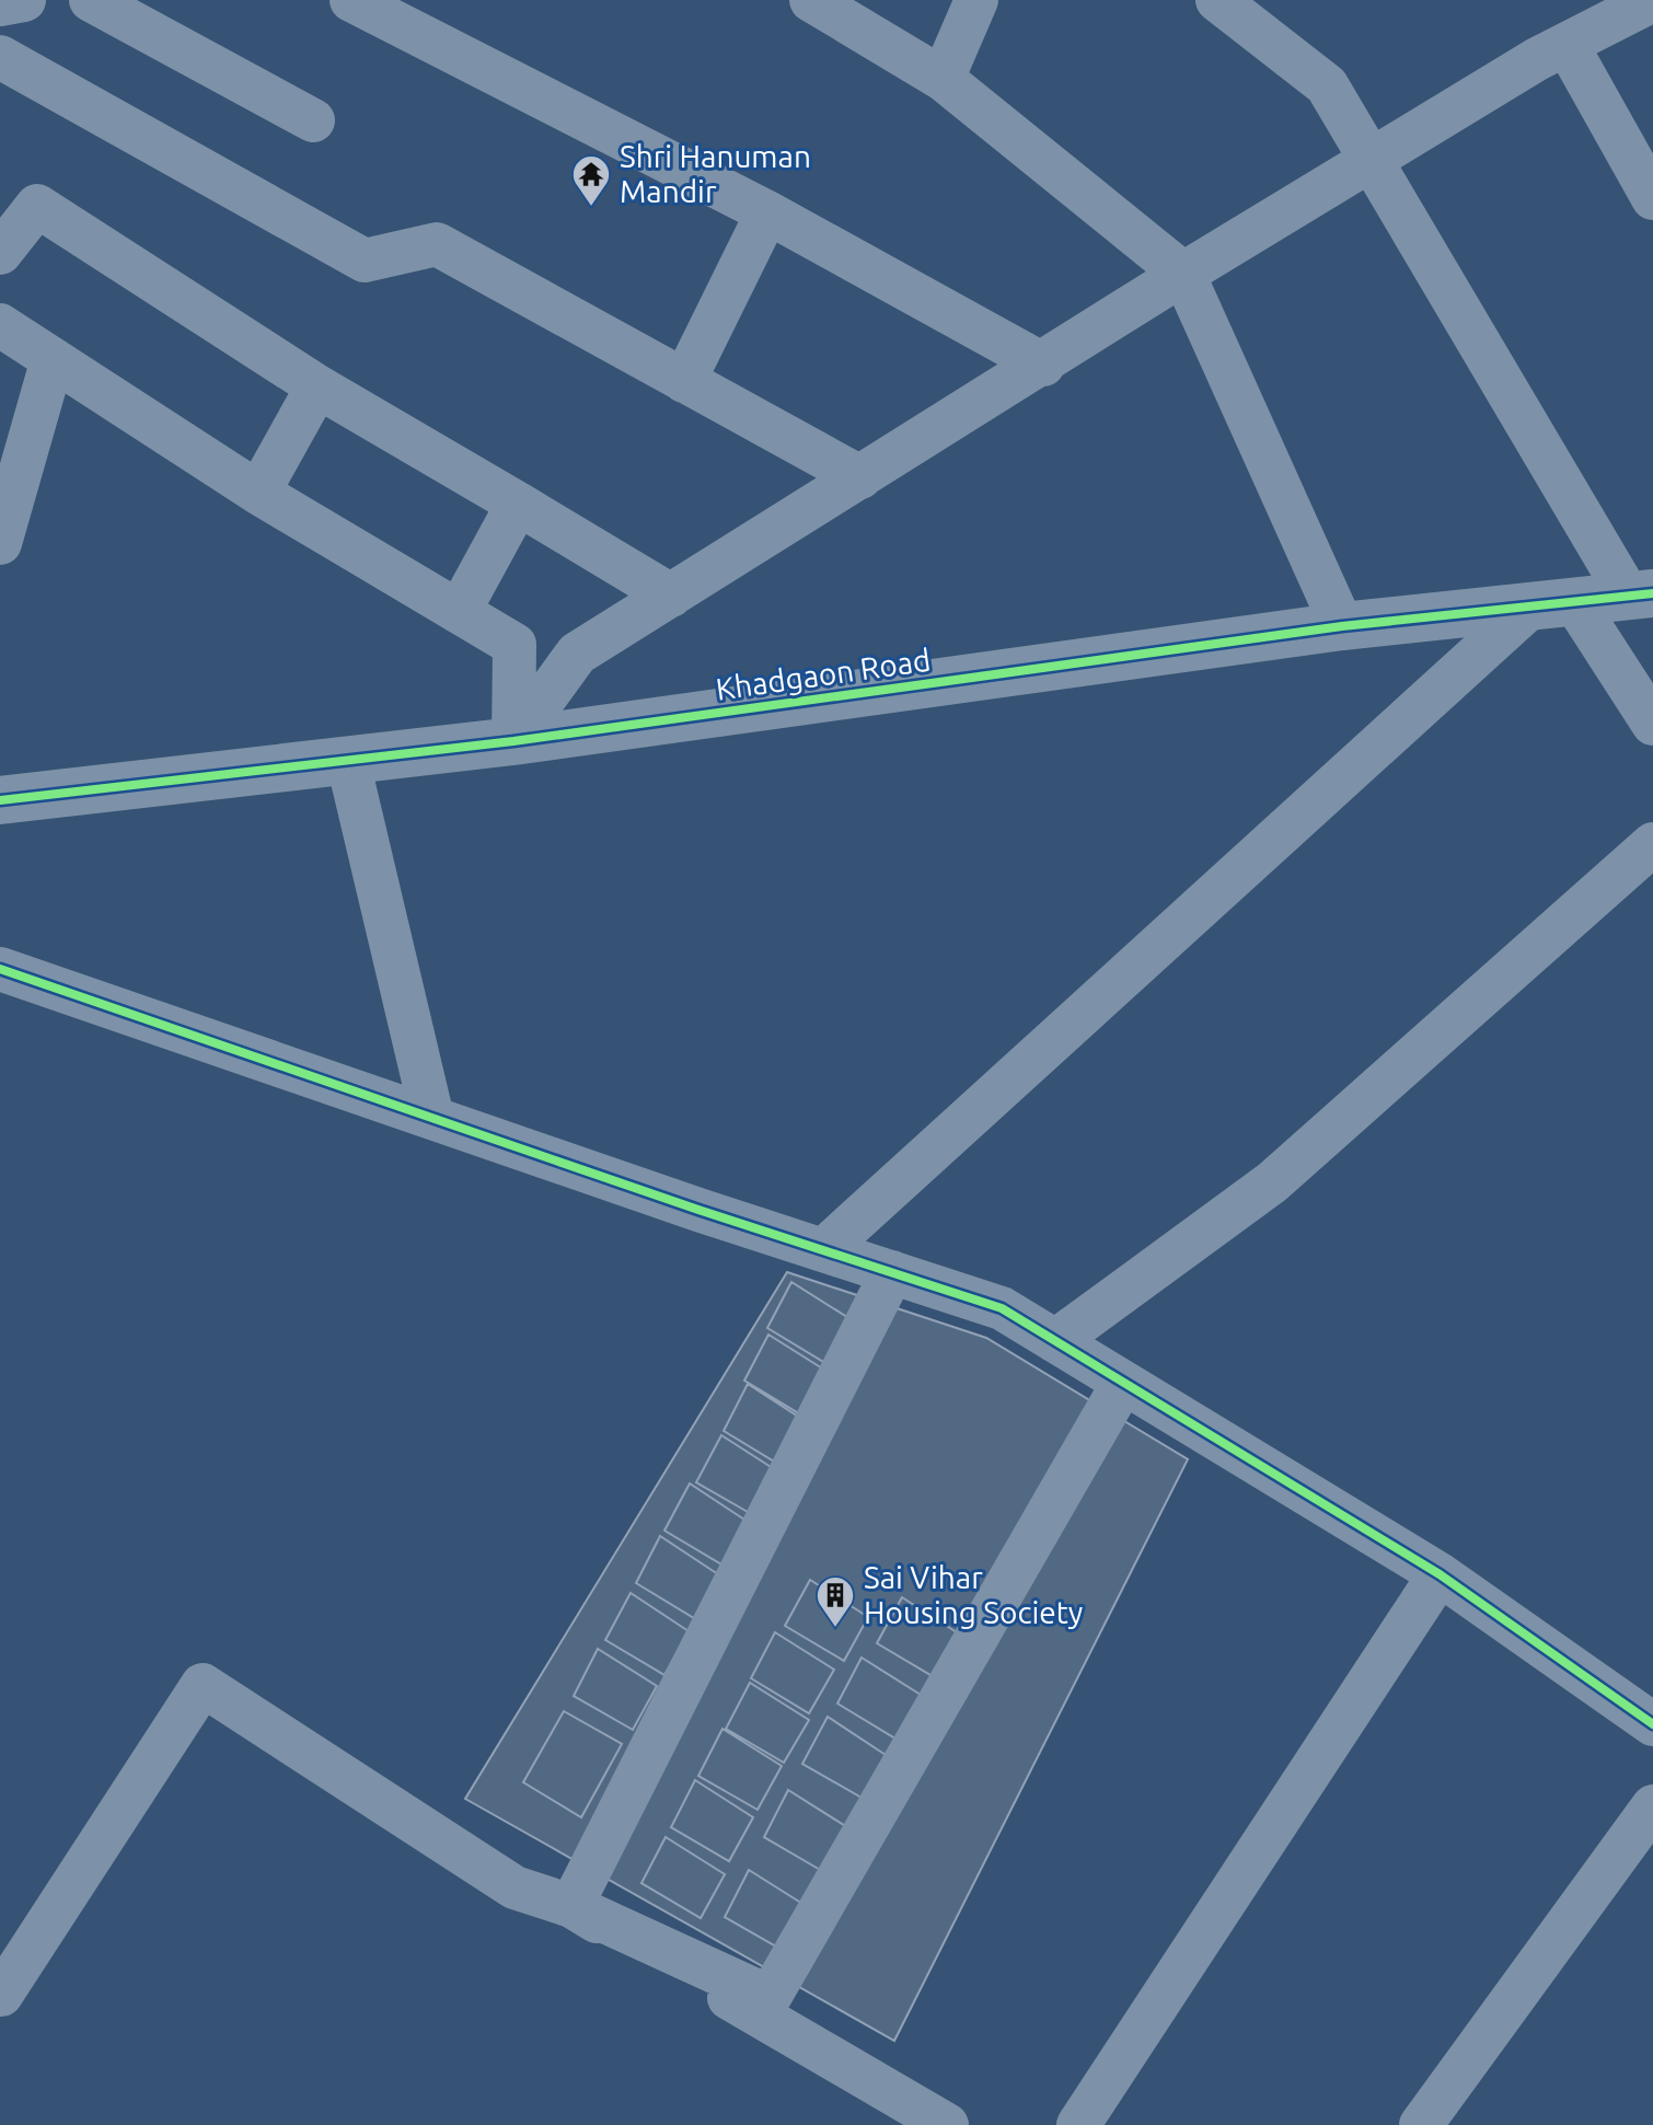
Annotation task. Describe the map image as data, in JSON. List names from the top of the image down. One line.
{"streets":{"street":["Khadgaon Road"]},"places":{"temple":["Shri Hanuman Mandir"],"building":["Sai Vihar Housing Society"]}}
